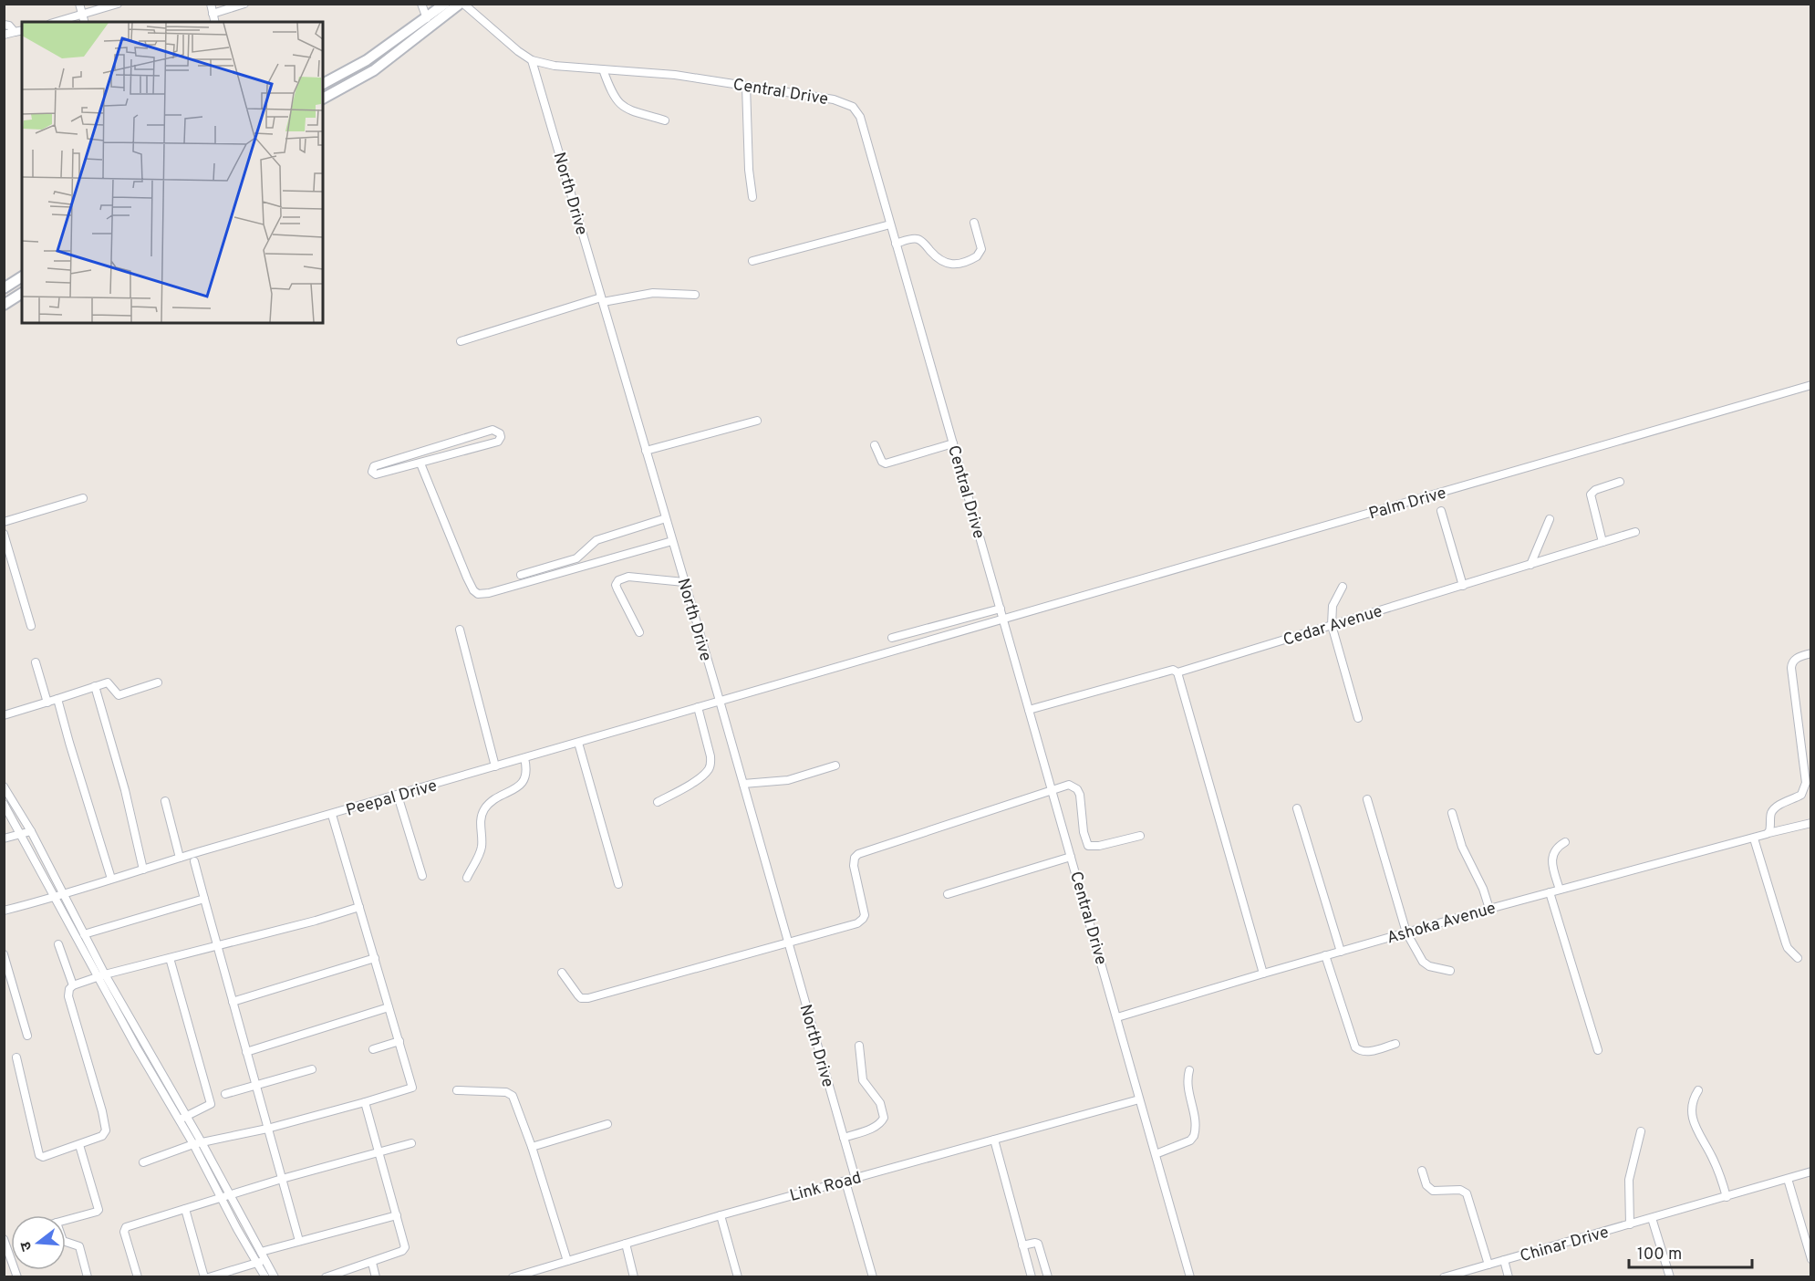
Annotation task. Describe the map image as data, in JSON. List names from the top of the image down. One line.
{"streets":{"street":["Central Drive","North Drive","Palm Drive","Cedar Avenue","Peepal Drive","Ashoka Avenue","Link Road","Chinar Drive"]},"crossings":[["Central Drive","North Drive"],["Central Drive","Palm Drive"],["Central Drive","Cedar Avenue"],["Central Drive","Ashoka Avenue"],["Central Drive","Link Road"],["North Drive","Palm Drive"],["North Drive","Peepal Drive"],["North Drive","Link Road"],["Palm Drive","Peepal Drive"]],"scale_bar":"100 m","north":"left"}
